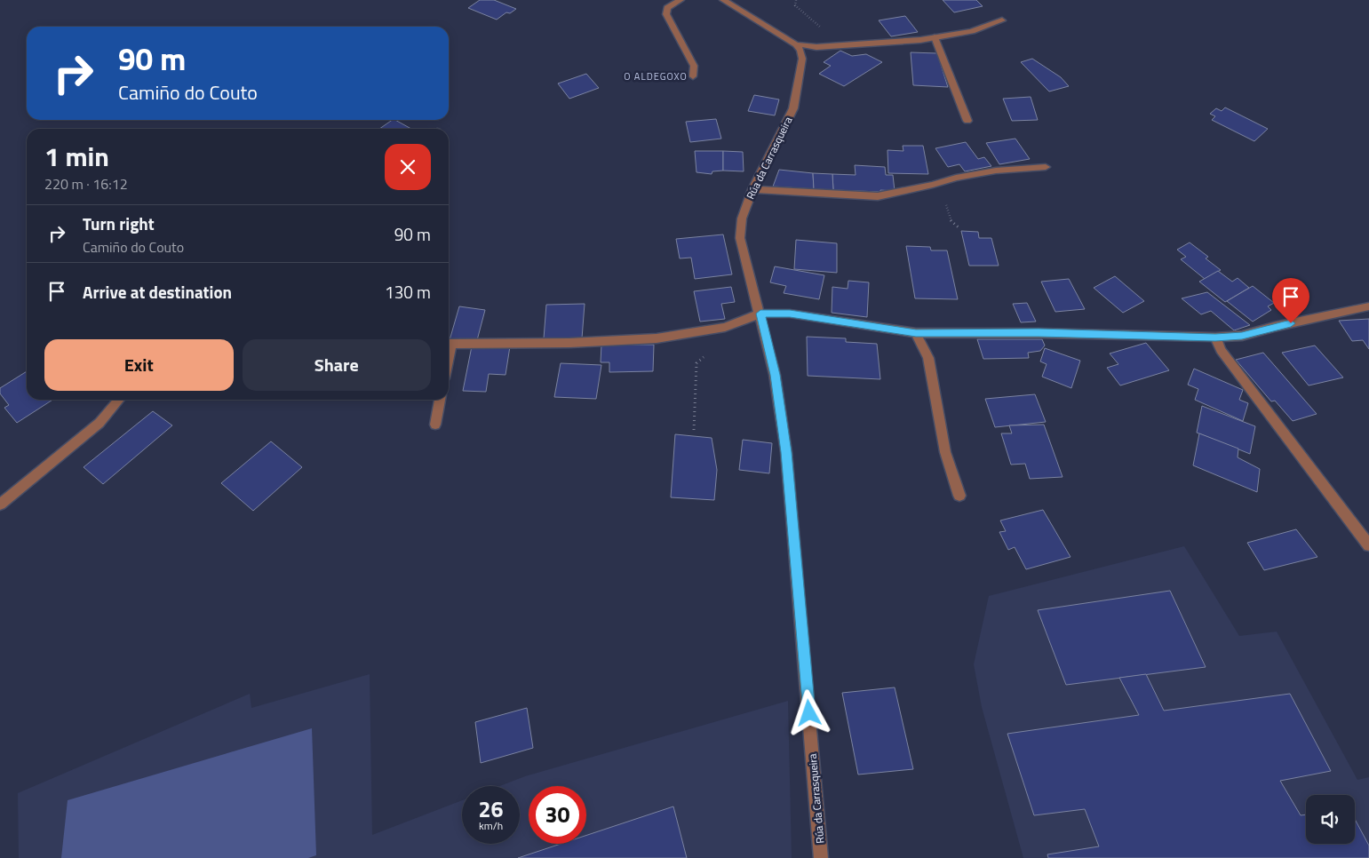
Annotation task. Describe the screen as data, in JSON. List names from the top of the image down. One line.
{"streets":{"street":["Rúa da Carrasqueira"]},"districts":["O ALDEGOXO"],"page":{"turn":["90 m","Camiño do Couto"],"heading":["1 min","220 m · 16:12"],"list":[{"name":"Turn right","note":"Camiño do Couto","value":"90 m"},{"name":"Arrive at destination","value":"130 m"}],"buttons":["Exit","Share"],"speed":"26 km/h","limit":"30"}}
